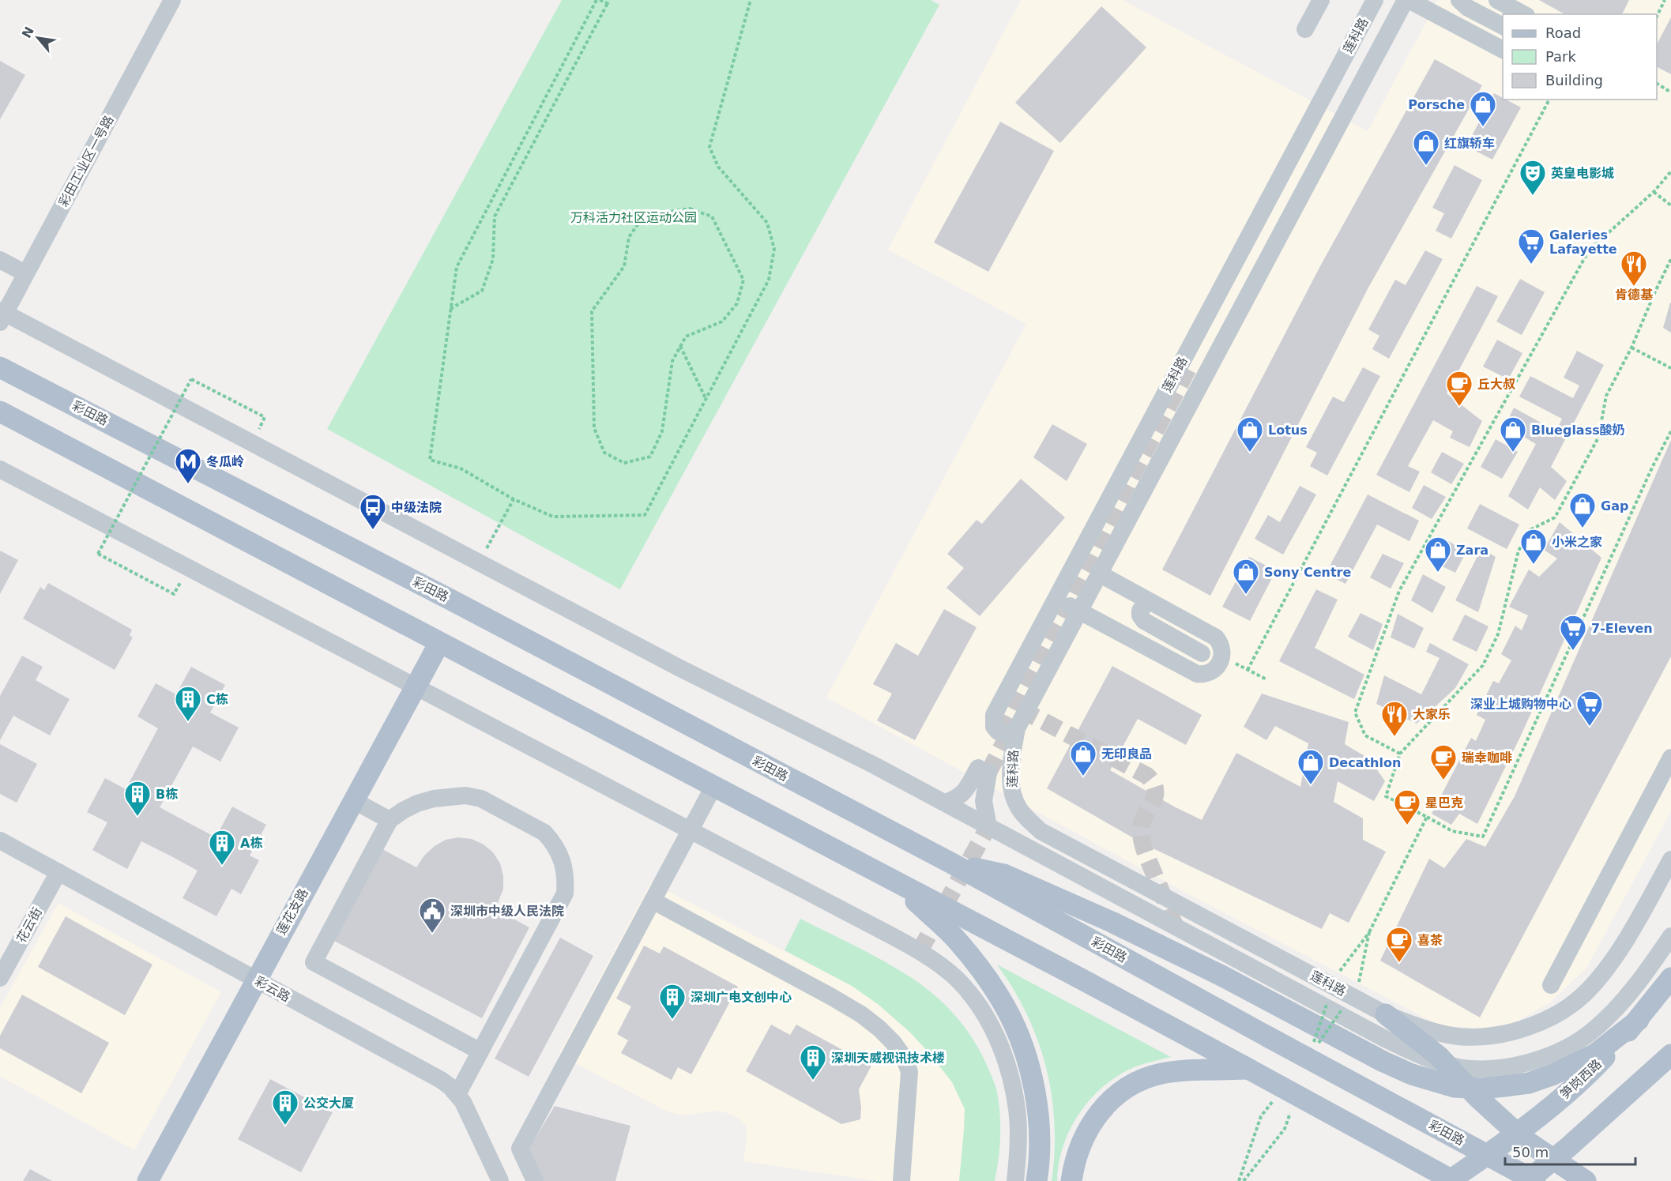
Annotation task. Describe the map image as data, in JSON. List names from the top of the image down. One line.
{"streets":{"main road":["彩田路","莲花支路","笋岗西路"],"street":["莲科路","彩田工业区一号路","花云街","彩云路"]},"crossings":[["莲花支路","彩云路"],["花云街","彩云路"]],"parks":["万科活力社区运动公园"],"places":{"shop":["Porsche","红旗轿车","Lotus","Blueglass酸奶","Gap","小米之家","Zara","Sony Centre","无印良品","Decathlon"],"theatre":["英皇电影城"],"supermarket":["Galeries Lafayette","7-Eleven","深业上城购物中心"],"restaurant":["肯德基","大家乐"],"cafe":["丘大叔","瑞幸咖啡","星巴克","喜茶"],"metro station":["冬瓜岭"],"bus stop":["中级法院"],"building":["C栋","B栋","A栋","深圳广电文创中心","深圳天威视讯技术楼","公交大厦"],"public building":["深圳市中级人民法院"]},"legend":["Road","Park","Building"],"scale_bar":"50 m","north":"top left"}
